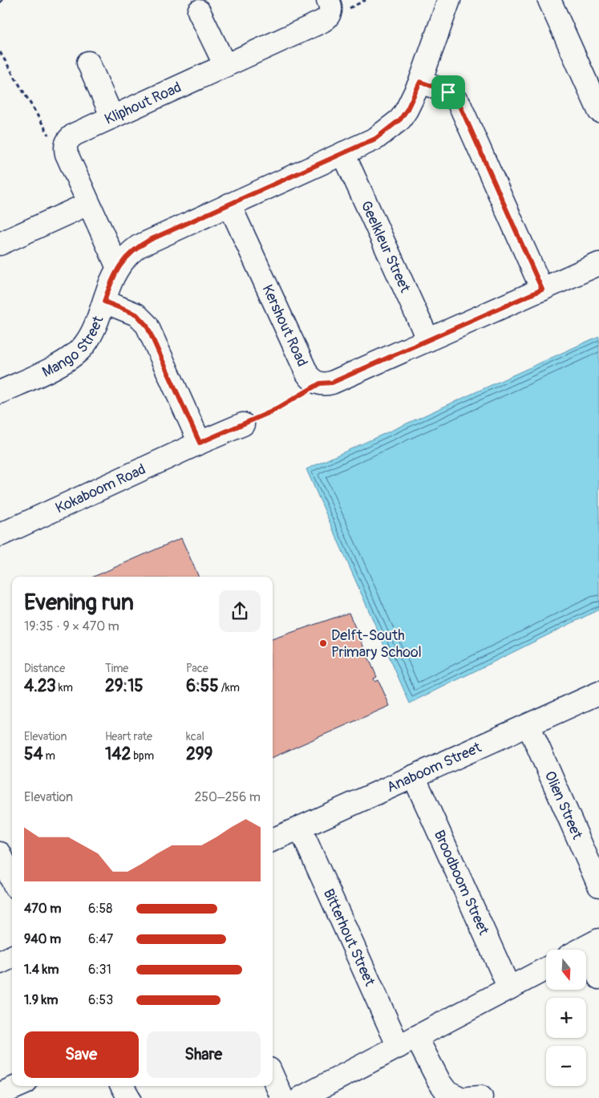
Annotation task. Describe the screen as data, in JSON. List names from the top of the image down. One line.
{"streets":{"street":["Kliphout Road","Geelkleur Street","Kershout Road","Mango Street","Kokaboom Road","Anaboom Street","Olien Street","Broodboom Street","Bitterhout Street"]},"crossings":[["Geelkleur Street","Mango Street"],["Kershout Road","Mango Street"],["Anaboom Street","Olien Street"],["Anaboom Street","Broodboom Street"],["Anaboom Street","Bitterhout Street"]],"places":["Delft-South Primary School"],"north":"bottom","page":{"heading":["Evening run","19:35 · 9 × 470 m"],"stats":[["Distance","4.23 km"],["Time","29:15"],["Pace","6:55 /km"],["Elevation","54 m"],["Heart rate","142 bpm"],["kcal","299"]],"chart":["Elevation","250–256 m"],"list":[{"name":"470 m","note":"6:58"},{"name":"940 m","note":"6:47"},{"name":"1.4 km","note":"6:31"},{"name":"1.9 km","note":"6:53"}],"map_buttons":["+","−"],"buttons":["Save","Share"]}}
